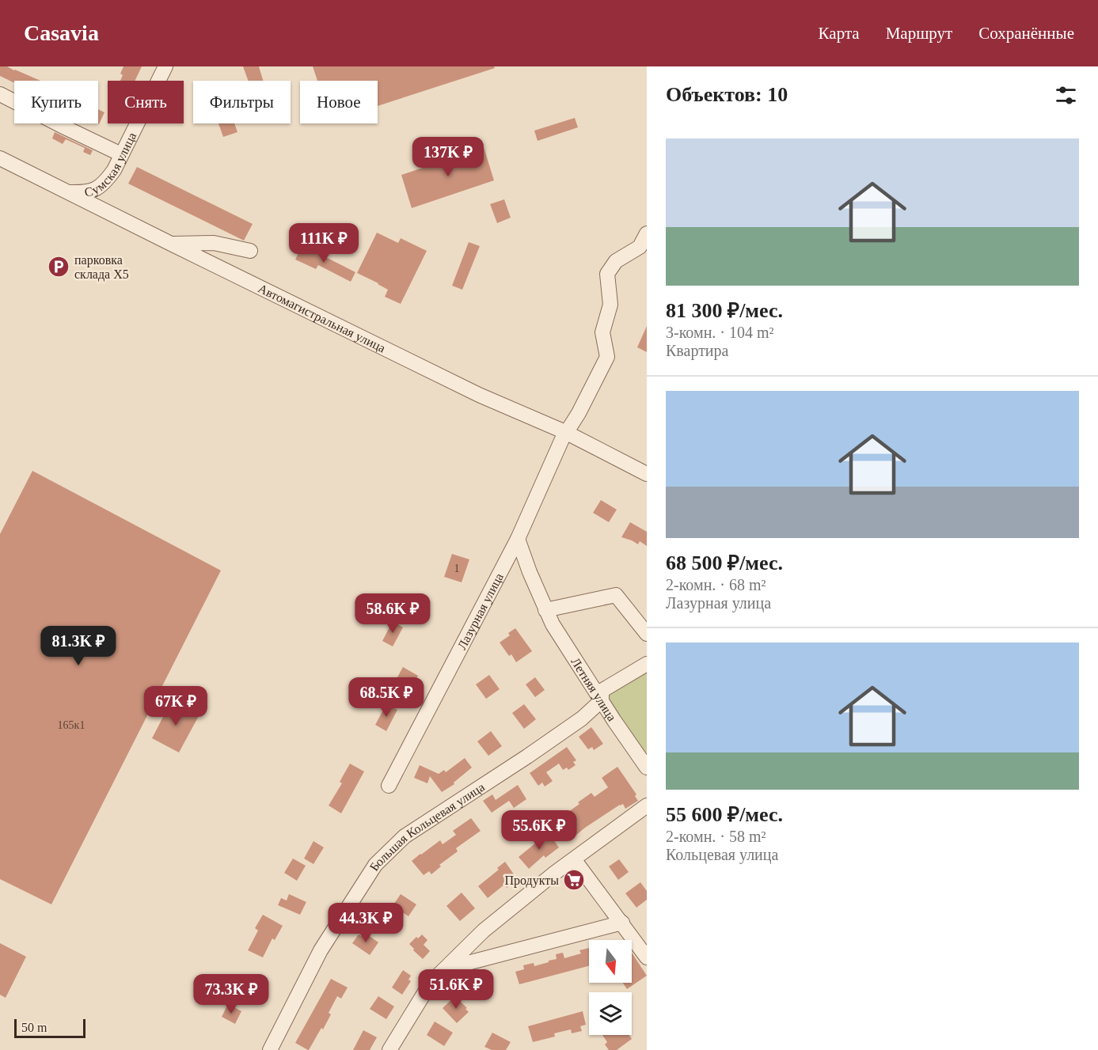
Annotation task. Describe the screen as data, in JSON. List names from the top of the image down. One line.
{"streets":{"street":["Сумская улица","Автомагистральная улица","Лазурная улица","Летняя улица","Большая Кольцевая улица"]},"crossings":[["Сумская улица","Автомагистральная улица"],["Автомагистральная улица","Лазурная улица"],["Лазурная улица","Летняя улица"],["Летняя улица","Большая Кольцевая улица"]],"places":{"parking":["парковка склада X5"],"supermarket":["Продукты"]},"house_numbers":["1","165к1"],"scale_bar":"50 m","north":"bottom","page":{"header":"Casavia","nav":["Карта","Маршрут","Сохранённые"],"heading":"Объектов: 10","chip":["Купить","Снять","Фильтры","Новое"],"list":[{"name":"81 300 ₽/мес.","note":"3-комн. · 104 m² · Квартира"},{"name":"68 500 ₽/мес.","note":"2-комн. · 68 m² · Лазурная улица"},{"name":"55 600 ₽/мес.","note":"2-комн. · 58 m² · Кольцевая улица"}],"price":["137K ₽","111K ₽","58.6K ₽","81.3K ₽","68.5K ₽","67K ₽","55.6K ₽","44.3K ₽","51.6K ₽","73.3K ₽"],"scale":"50 m"}}
